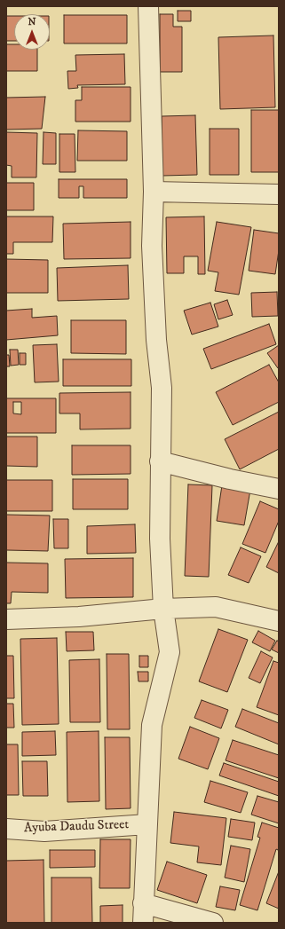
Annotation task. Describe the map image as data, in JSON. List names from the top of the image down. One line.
{"streets":{"street":["Ayuba Daudu Street"]},"north":"top"}
